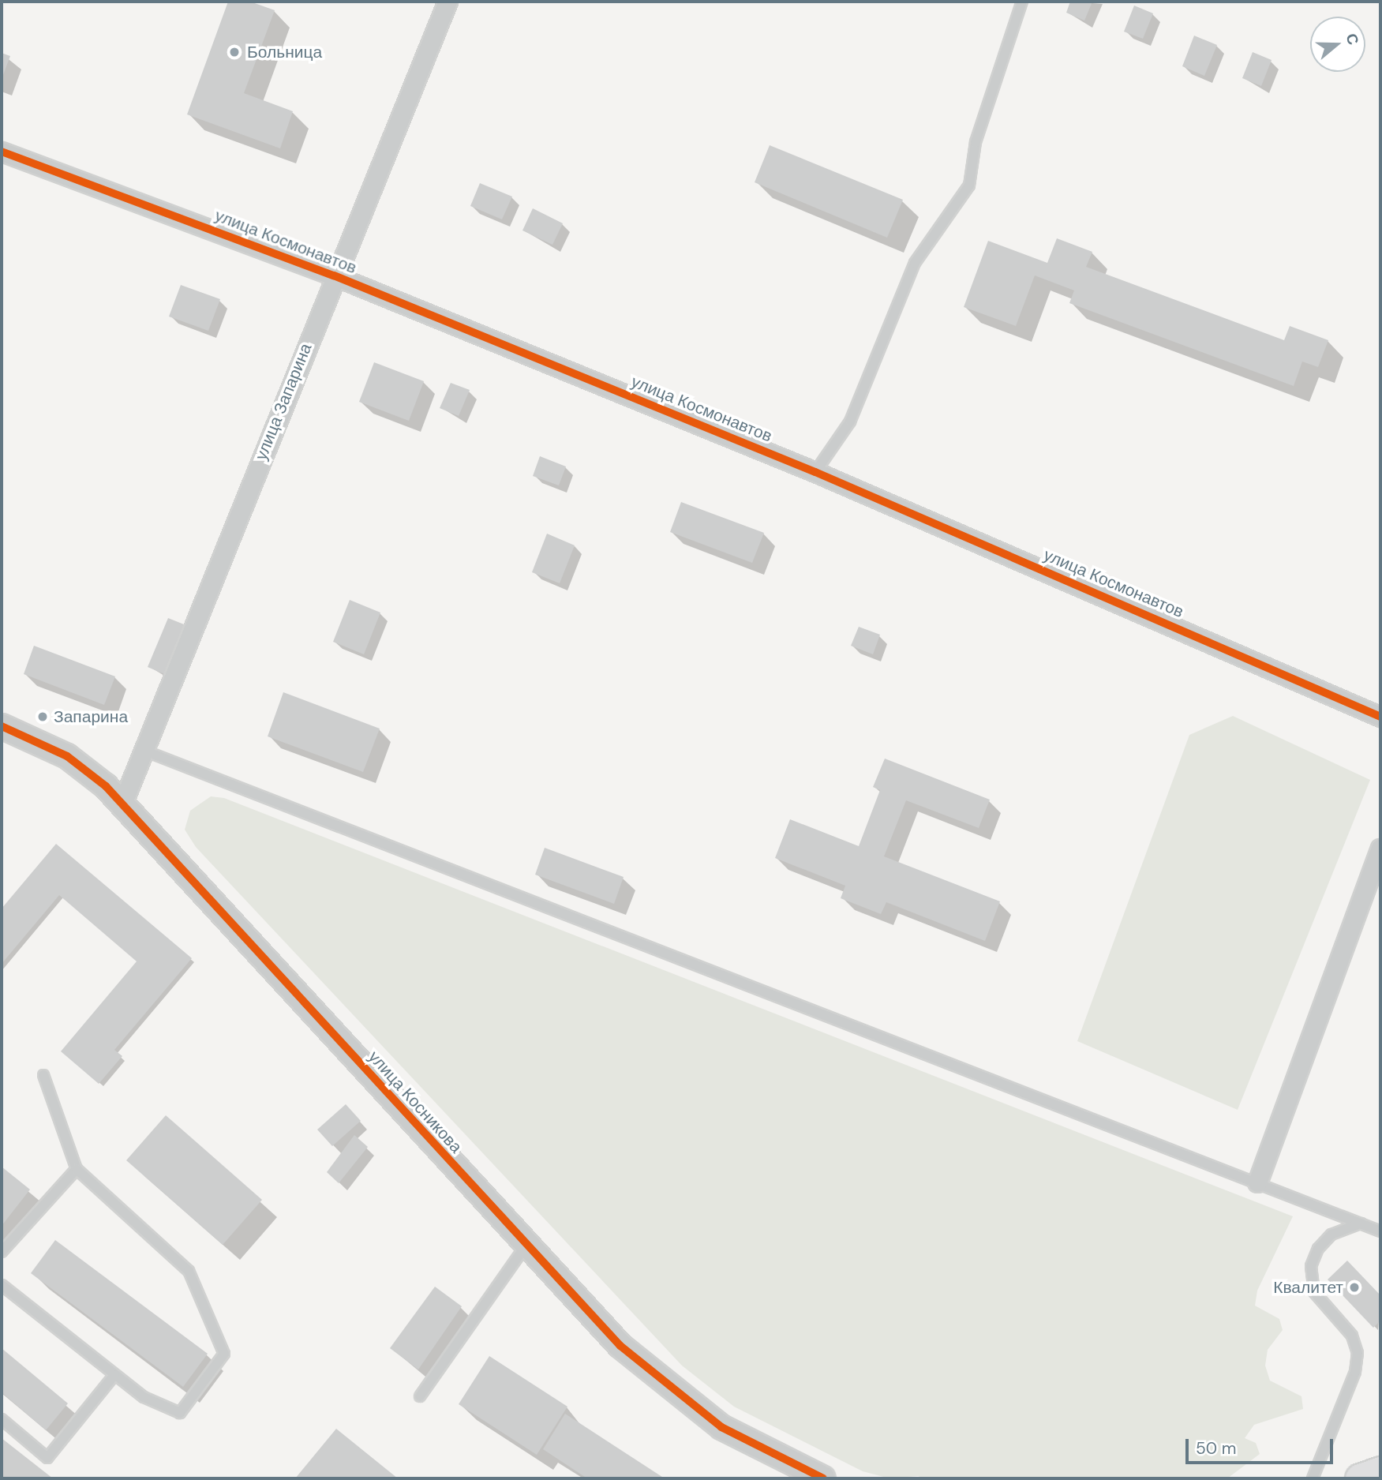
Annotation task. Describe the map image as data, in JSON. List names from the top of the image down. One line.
{"streets":{"street":["улица Космонавтов","улица Запарина","улица Косникова"]},"crossings":[["улица Космонавтов","улица Запарина"],["улица Запарина","улица Косникова"]],"places":["Больница","Запарина","Квалитет"],"scale_bar":"50 m","north":"right"}
